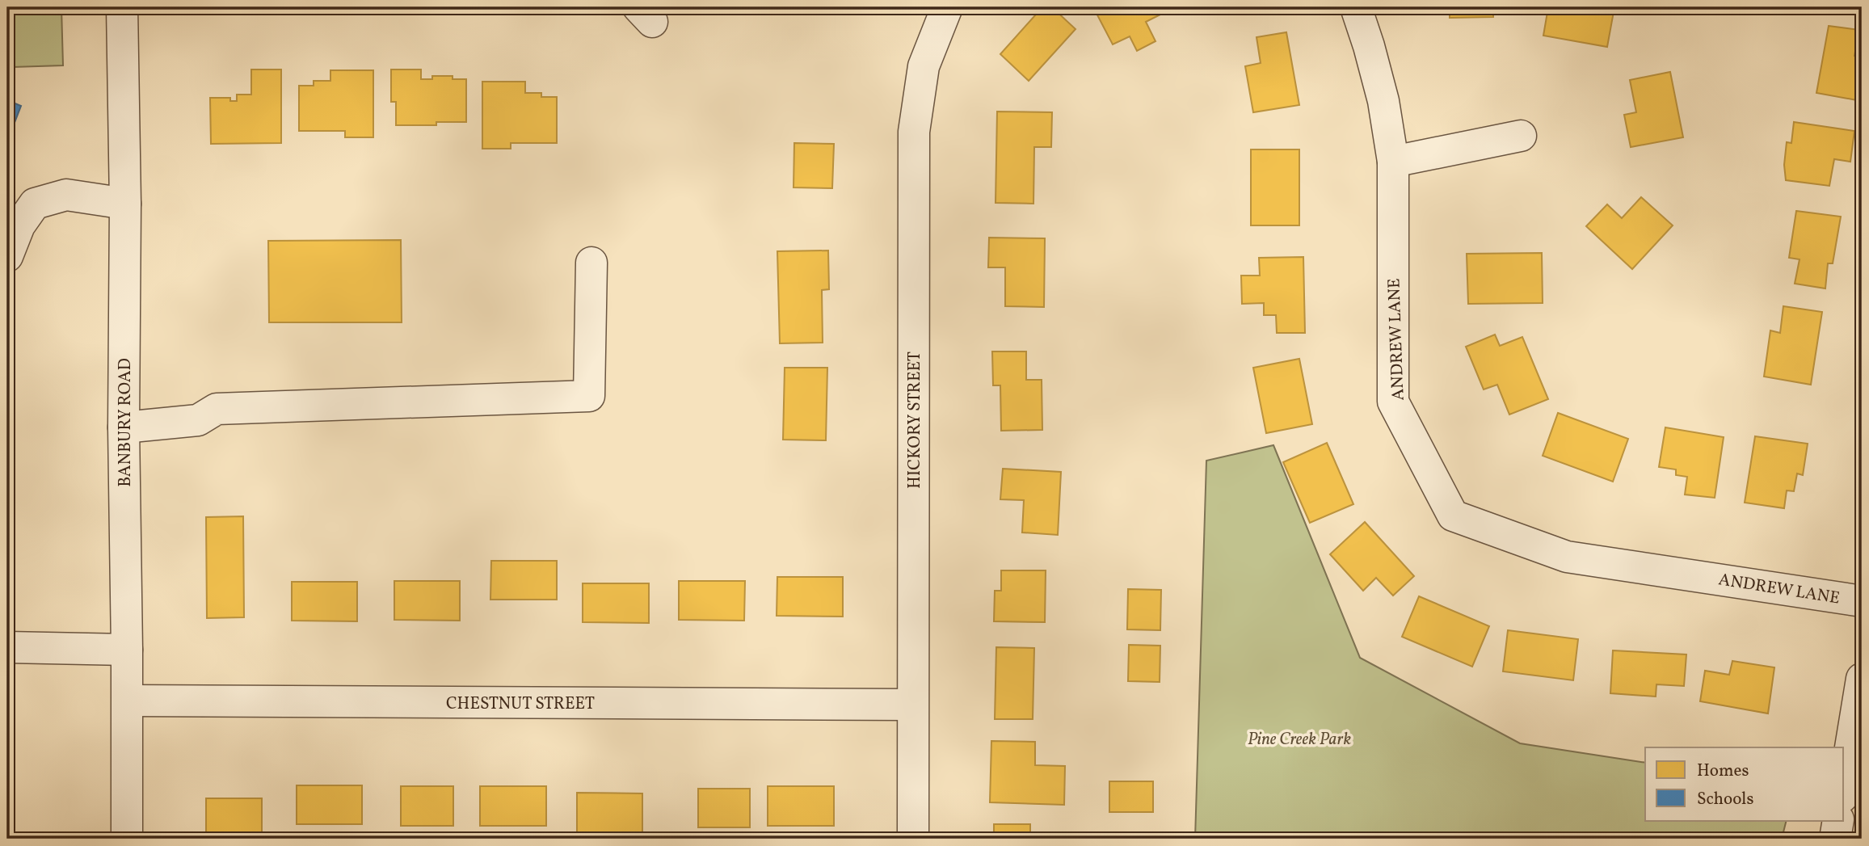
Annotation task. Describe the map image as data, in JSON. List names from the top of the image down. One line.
{"streets":{"street":["ANDREW LANE","HICKORY STREET","BANBURY ROAD","CHESTNUT STREET"]},"crossings":[["HICKORY STREET","CHESTNUT STREET"],["BANBURY ROAD","CHESTNUT STREET"]],"parks":["Pine Creek Park"],"legend":["Homes","Schools"]}
